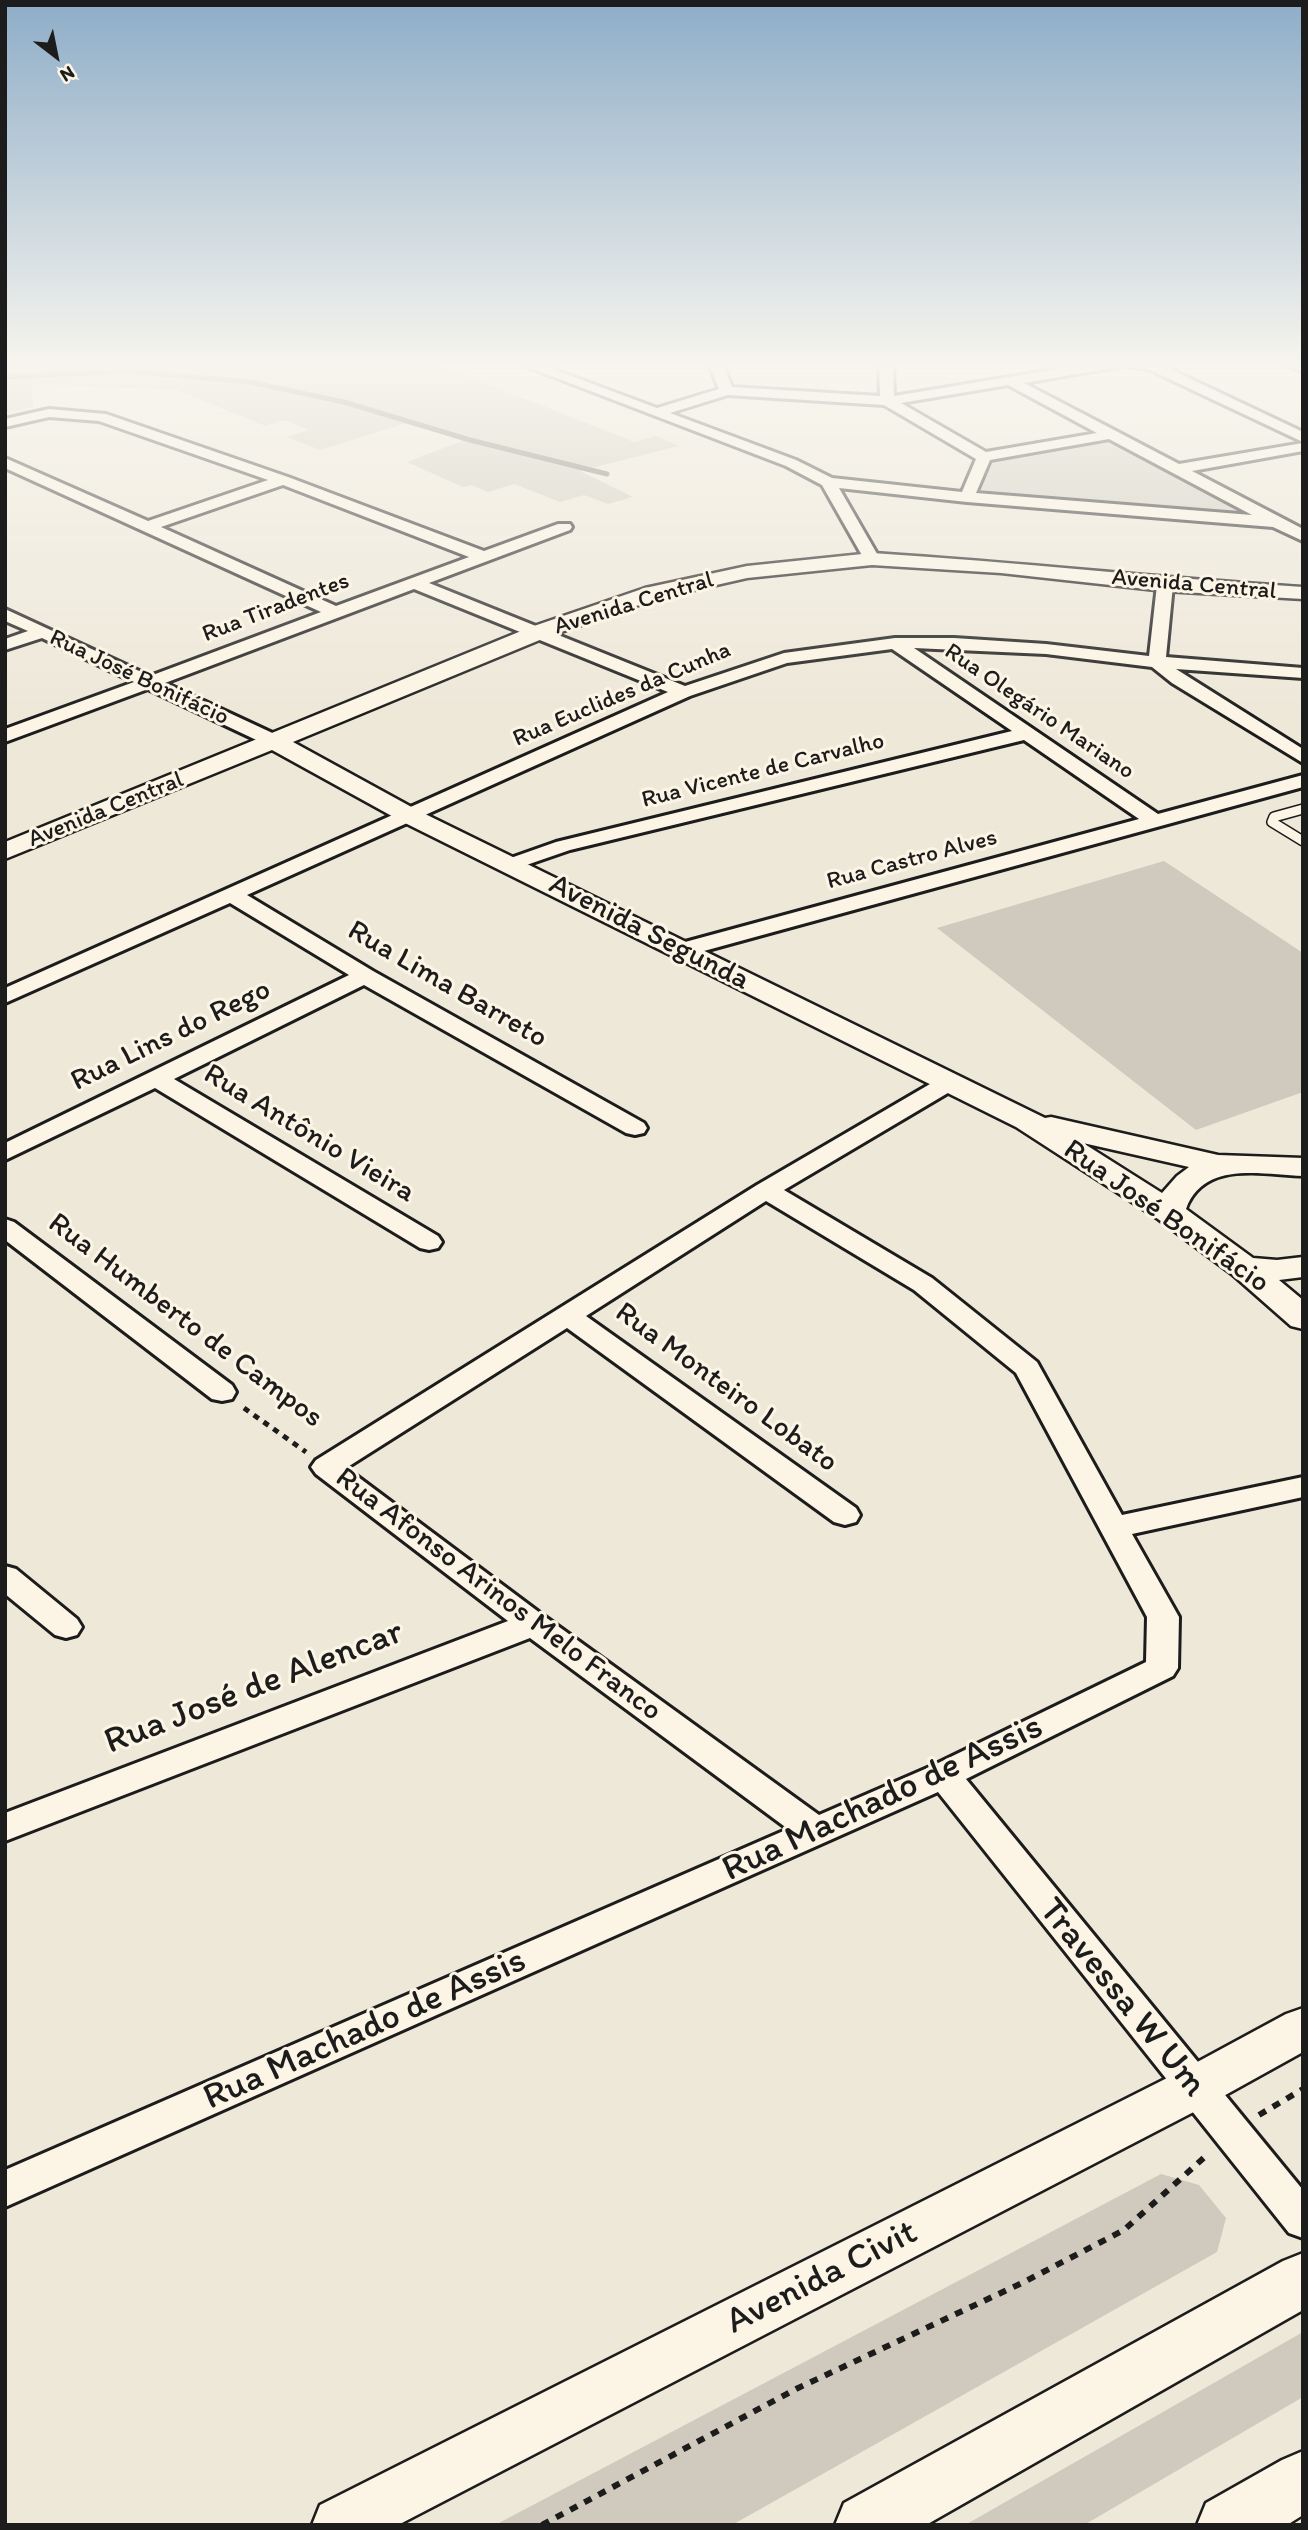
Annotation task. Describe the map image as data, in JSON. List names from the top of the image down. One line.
{"streets":{"street":["Avenida Central","Rua Tiradentes","Rua José Bonifácio","Rua Euclides da Cunha","Rua Olegário Mariano","Rua Vicente de Carvalho","Rua Castro Alves","Avenida Segunda","Rua Lima Barreto","Rua Lins do Rego","Rua Antônio Vieira","Rua Humberto de Campos","Rua Monteiro Lobato","Rua Afonso Arinos Melo Franco","Rua José de Alencar","Rua Machado de Assis","Travessa W Um","Avenida Civit"]},"crossings":[["Avenida Central","Rua José Bonifácio"],["Avenida Central","Avenida Segunda"],["Rua Tiradentes","Rua José Bonifácio"],["Rua José Bonifácio","Avenida Segunda"],["Rua Euclides da Cunha","Rua Olegário Mariano"],["Rua Euclides da Cunha","Avenida Segunda"],["Rua Euclides da Cunha","Rua Lima Barreto"],["Rua Olegário Mariano","Rua Vicente de Carvalho"],["Rua Olegário Mariano","Rua Castro Alves"],["Rua Vicente de Carvalho","Avenida Segunda"],["Rua Castro Alves","Avenida Segunda"],["Avenida Segunda","Rua Afonso Arinos Melo Franco"],["Rua Lima Barreto","Rua Lins do Rego"],["Rua Lins do Rego","Rua Antônio Vieira"],["Rua Humberto de Campos","Rua Afonso Arinos Melo Franco"],["Rua Monteiro Lobato","Rua Afonso Arinos Melo Franco"],["Rua Afonso Arinos Melo Franco","Rua José de Alencar"],["Rua Afonso Arinos Melo Franco","Rua Machado de Assis"],["Rua Machado de Assis","Travessa W Um"],["Travessa W Um","Avenida Civit"]],"north":"bottom right"}
